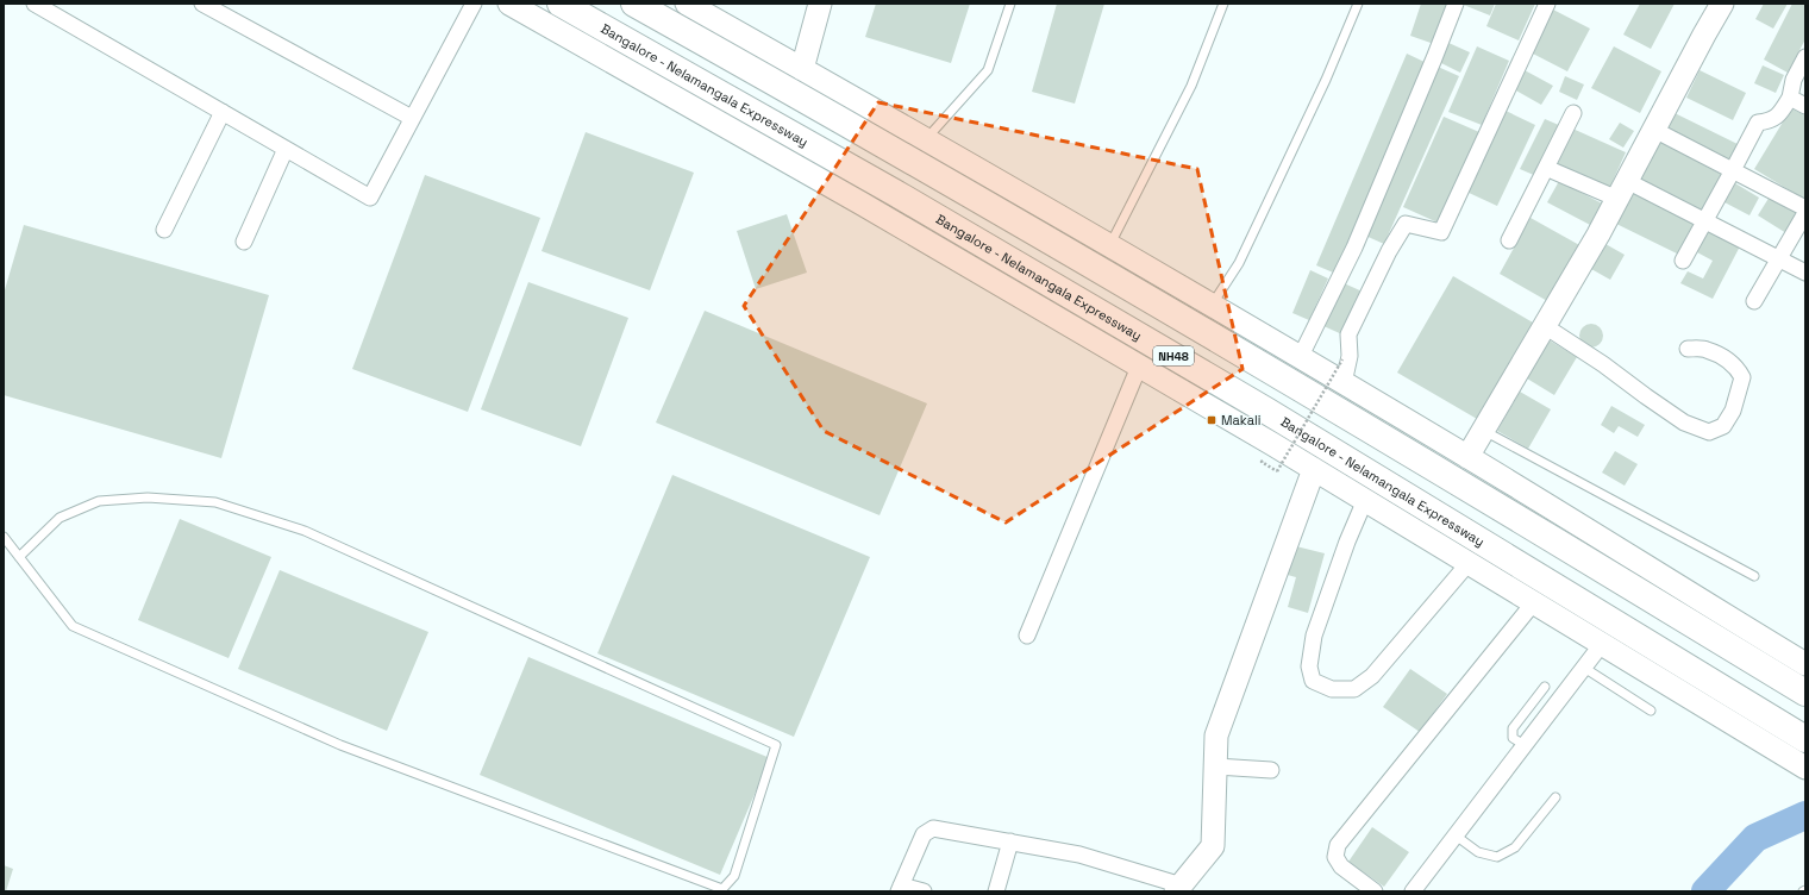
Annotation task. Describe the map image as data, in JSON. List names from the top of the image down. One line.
{"streets":{"highway":["Bangalore - Nelamangala Expressway","NH48"]},"places":{"transit":["Makali"]}}
